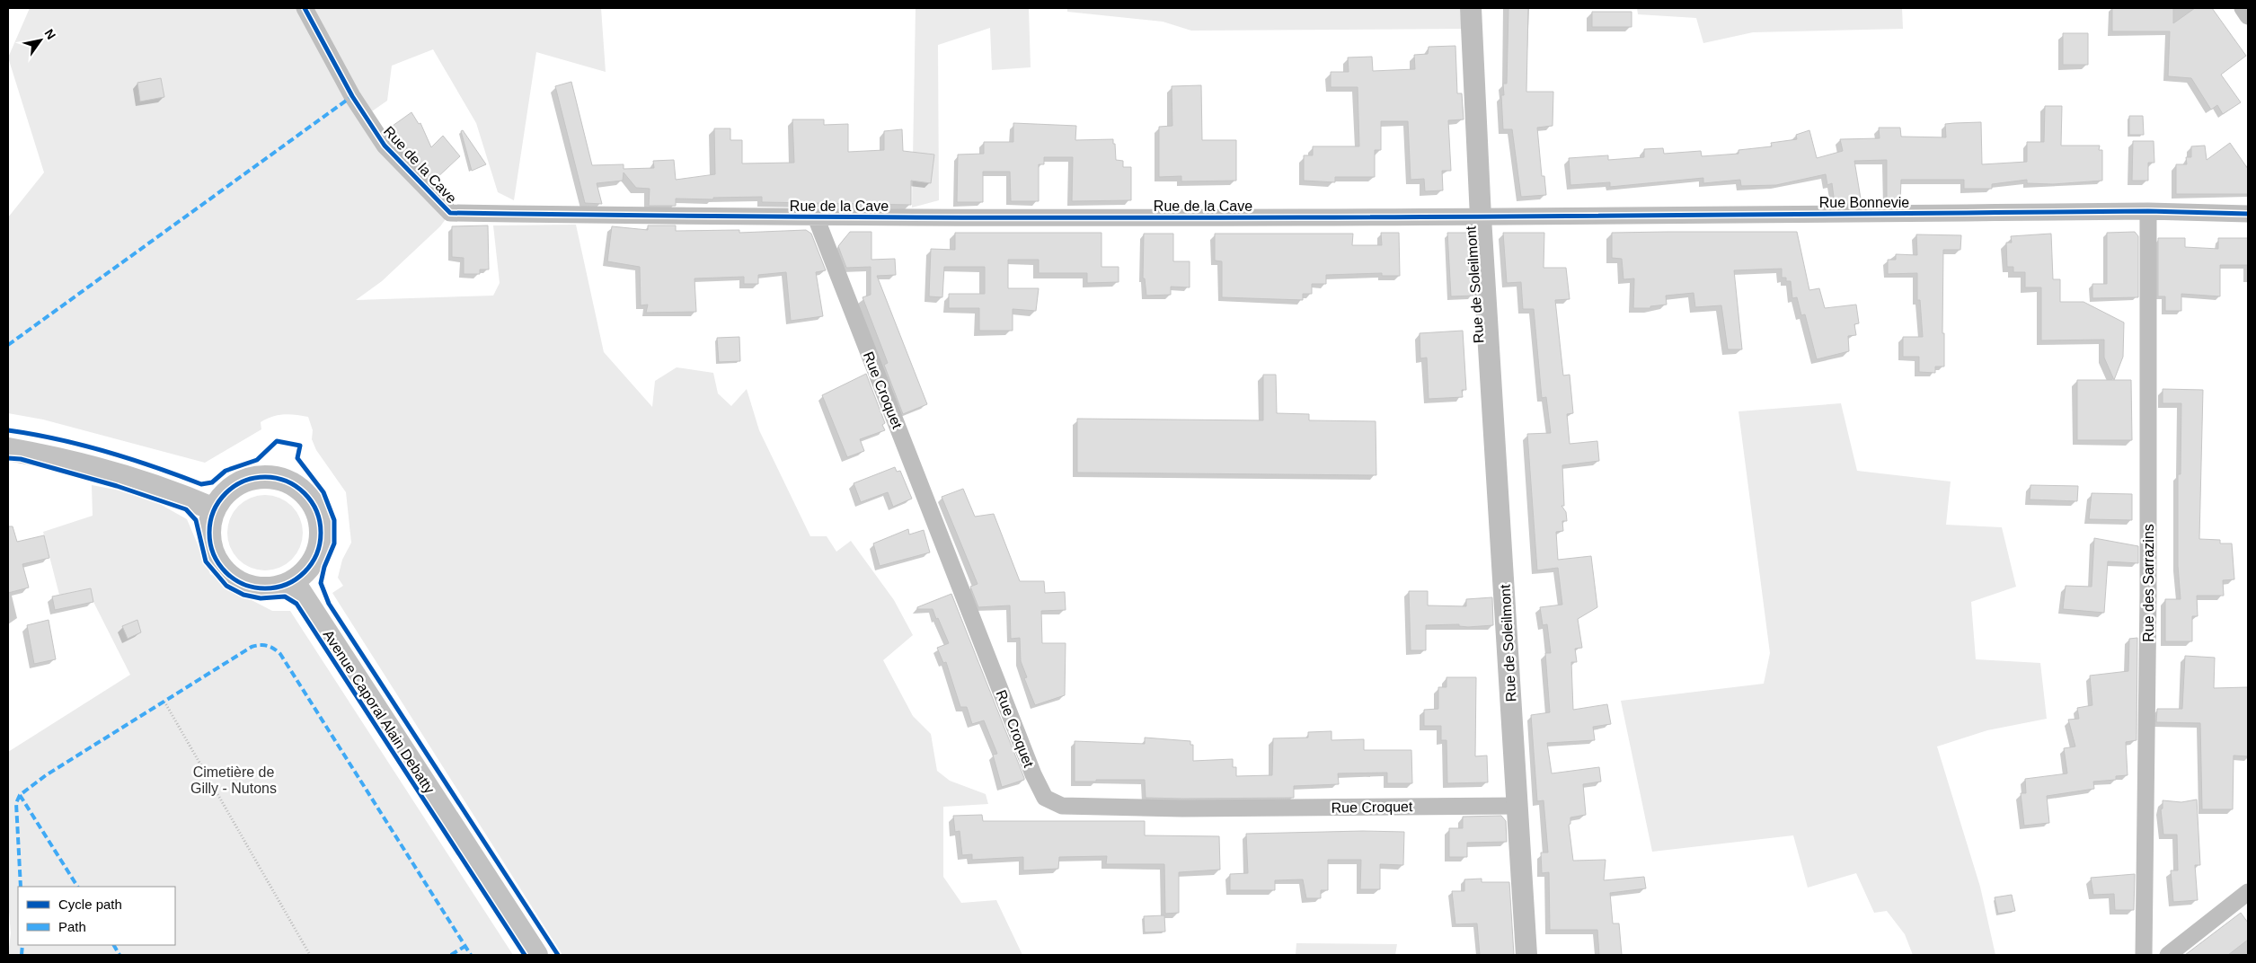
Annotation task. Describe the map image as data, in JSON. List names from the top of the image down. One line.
{"streets":{"main road":["Avenue Caporal Alain Debatty"],"street":["Rue de la Cave","Rue Bonnevie","Rue de Soleilmont","Rue Croquet","Rue des Sarrazins"]},"crossings":[["Rue de la Cave","Rue Bonnevie"],["Rue de la Cave","Rue de Soleilmont"],["Rue de la Cave","Rue Croquet"],["Rue Bonnevie","Rue de Soleilmont"],["Rue Bonnevie","Rue des Sarrazins"],["Rue de Soleilmont","Rue Croquet"]],"parks":["Cimetière de Gilly - Nutons"],"legend":["Cycle path","Path"],"north":"top right"}
